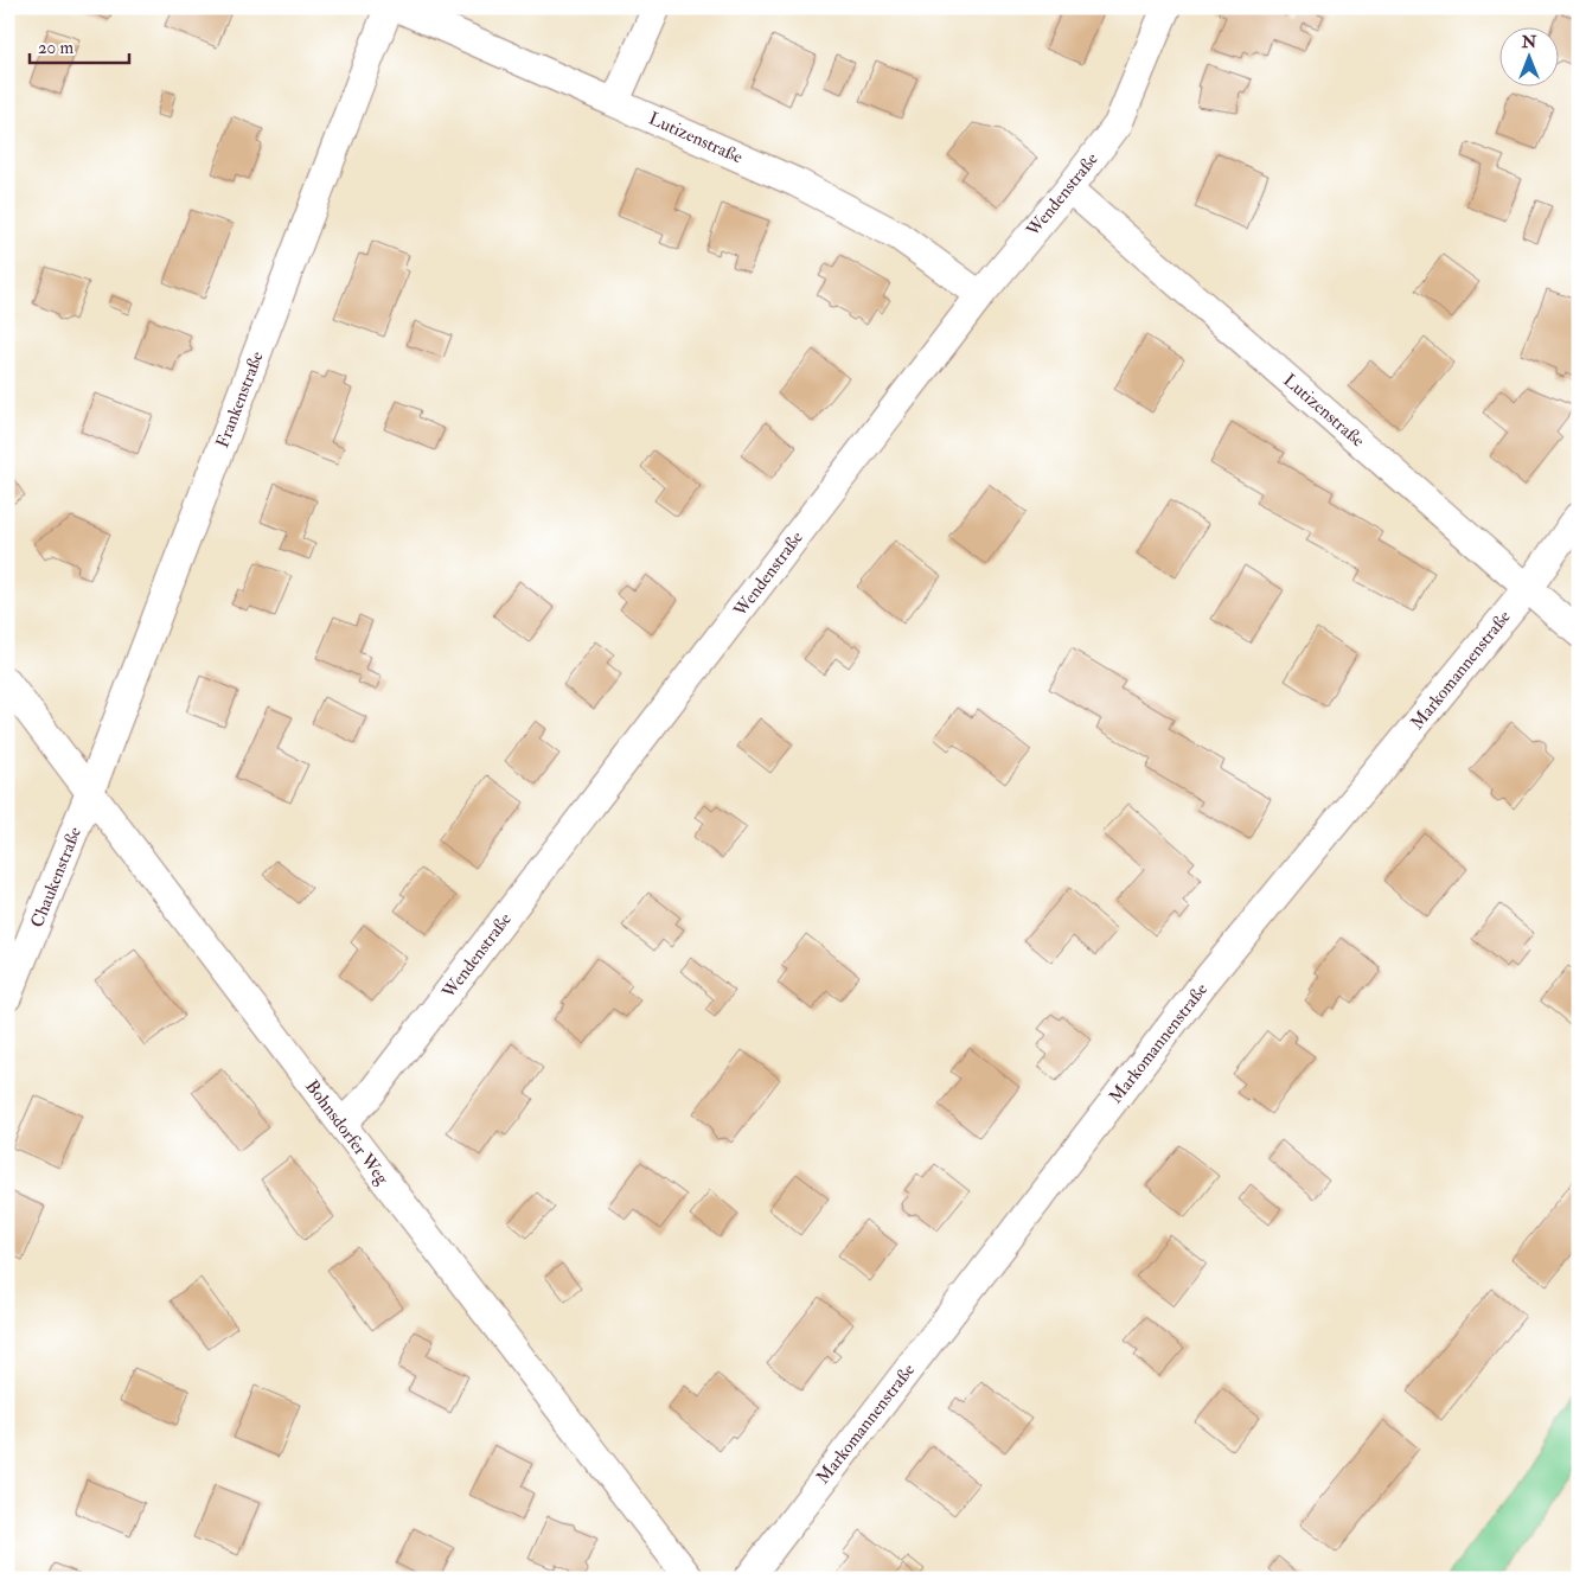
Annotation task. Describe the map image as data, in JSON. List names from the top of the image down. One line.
{"streets":{"street":["Lutizenstraße","Wendenstraße","Frankenstraße","Markomannenstraße","Chaukenstraße","Bohnsdorfer Weg"]},"crossings":[["Lutizenstraße","Wendenstraße"],["Lutizenstraße","Markomannenstraße"],["Wendenstraße","Bohnsdorfer Weg"],["Frankenstraße","Chaukenstraße"],["Frankenstraße","Bohnsdorfer Weg"],["Chaukenstraße","Bohnsdorfer Weg"]],"scale_bar":"20 m","north":"top"}
